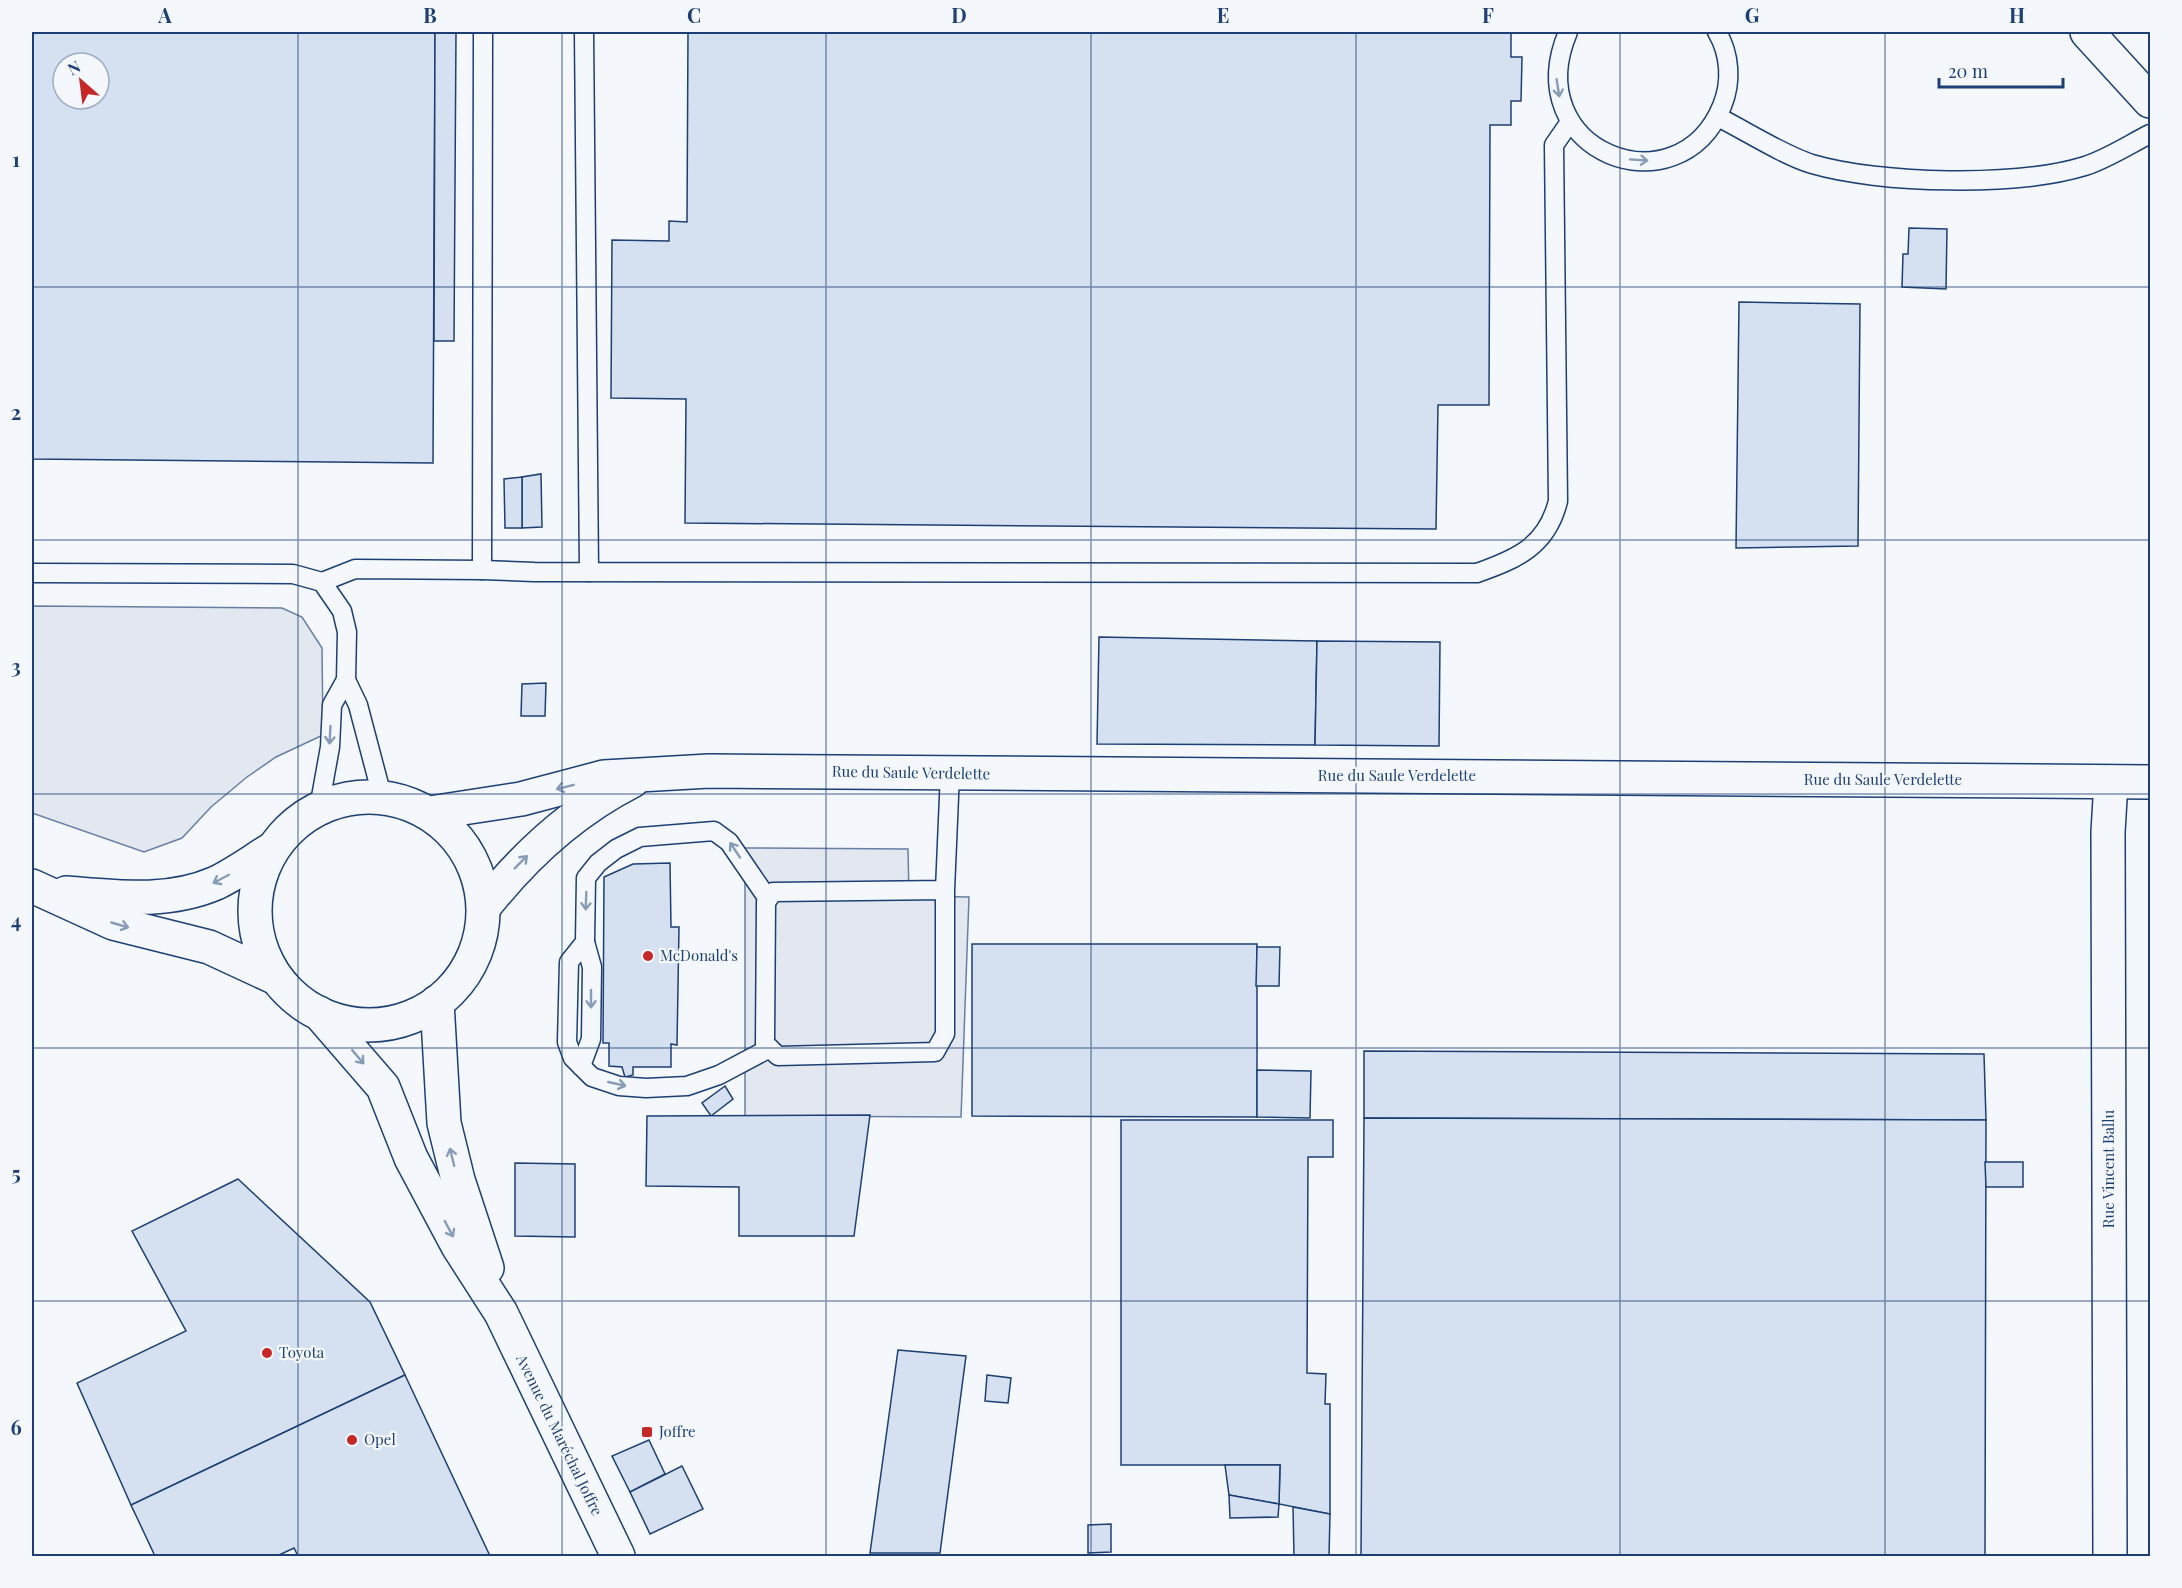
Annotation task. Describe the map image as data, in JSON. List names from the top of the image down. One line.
{"streets":{"street":["Rue du Saule Verdelette","Rue Vincent Ballu","Avenue du Maréchal Joffre"]},"crossings":[["Rue du Saule Verdelette","Rue Vincent Ballu"]],"places":{"other":["McDonald's","Toyota","Opel"],"transit":["Joffre"]},"scale_bar":"20 m","north":"top left","grid":{"columns":["A","B","C","D","E","F","G","H"],"rows":["1","2","3","4","5","6"]}}
